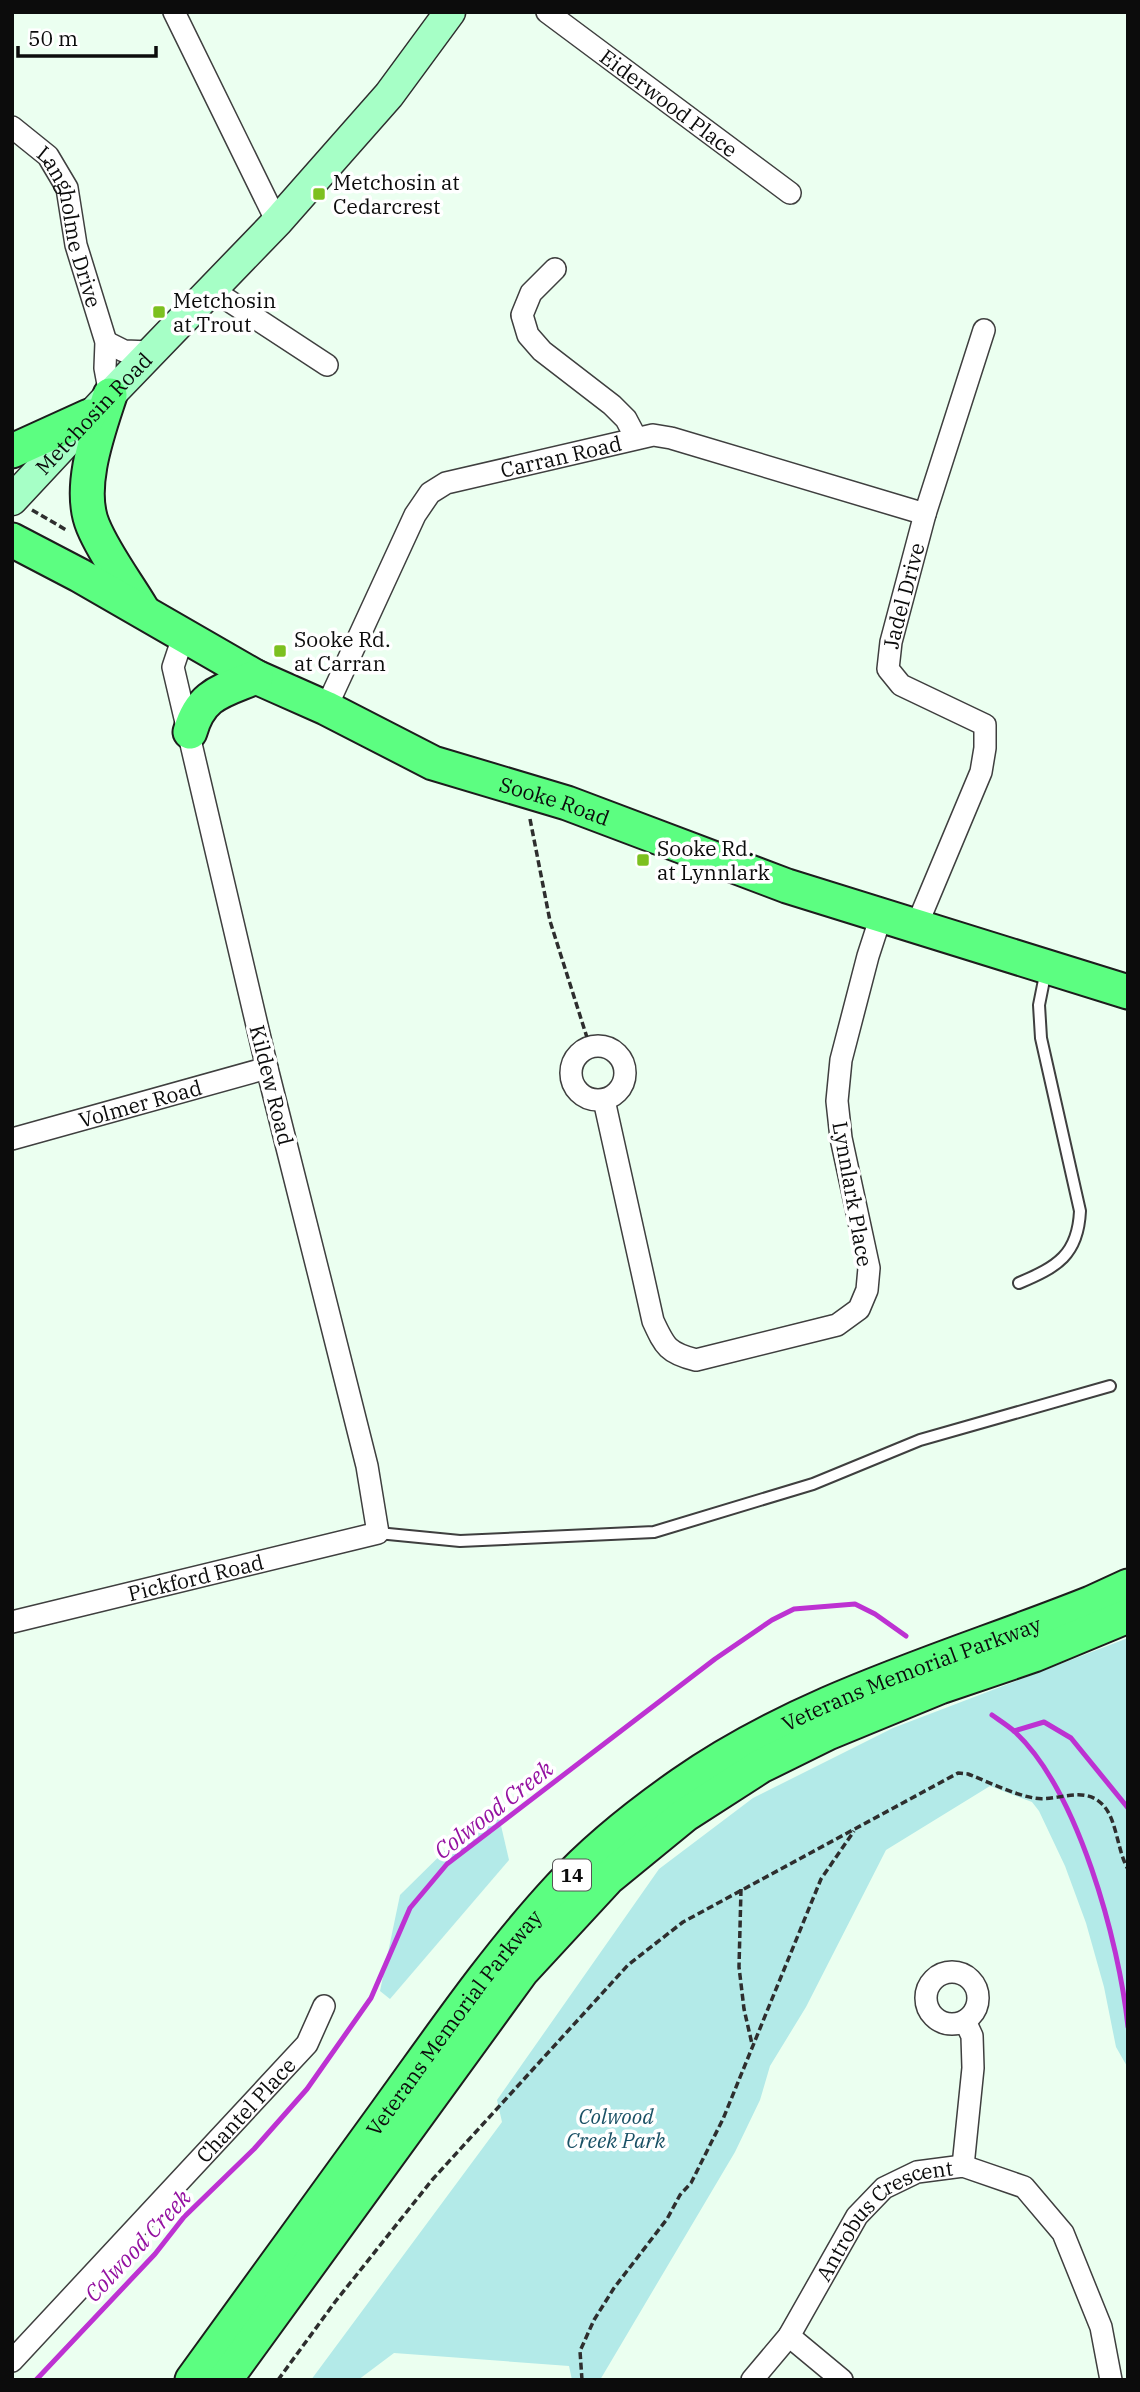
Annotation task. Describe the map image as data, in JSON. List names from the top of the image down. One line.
{"streets":{"main road":["Metchosin Road","Sooke Road","Veterans Memorial Parkway","14"],"street":["Eiderwood Place","Langholme Drive","Carran Road","Jadel Drive","Kildew Road","Volmer Road","Lynnlark Place","Pickford Road","Chantel Place","Antrobus Crescent"]},"crossings":[["Langholme Drive","Metchosin Road"],["Carran Road","Jadel Drive"],["Carran Road","Sooke Road"],["Jadel Drive","Sooke Road"],["Sooke Road","Kildew Road"],["Sooke Road","Lynnlark Place"],["Kildew Road","Volmer Road"],["Kildew Road","Pickford Road"]],"water":["Colwood Creek"],"parks":["Colwood Creek Park"],"places":{"transit":["Metchosin at Cedarcrest","Metchosin at Trout","Sooke Rd. at Carran","Sooke Rd. at Lynnlark"]},"scale_bar":"50 m"}
